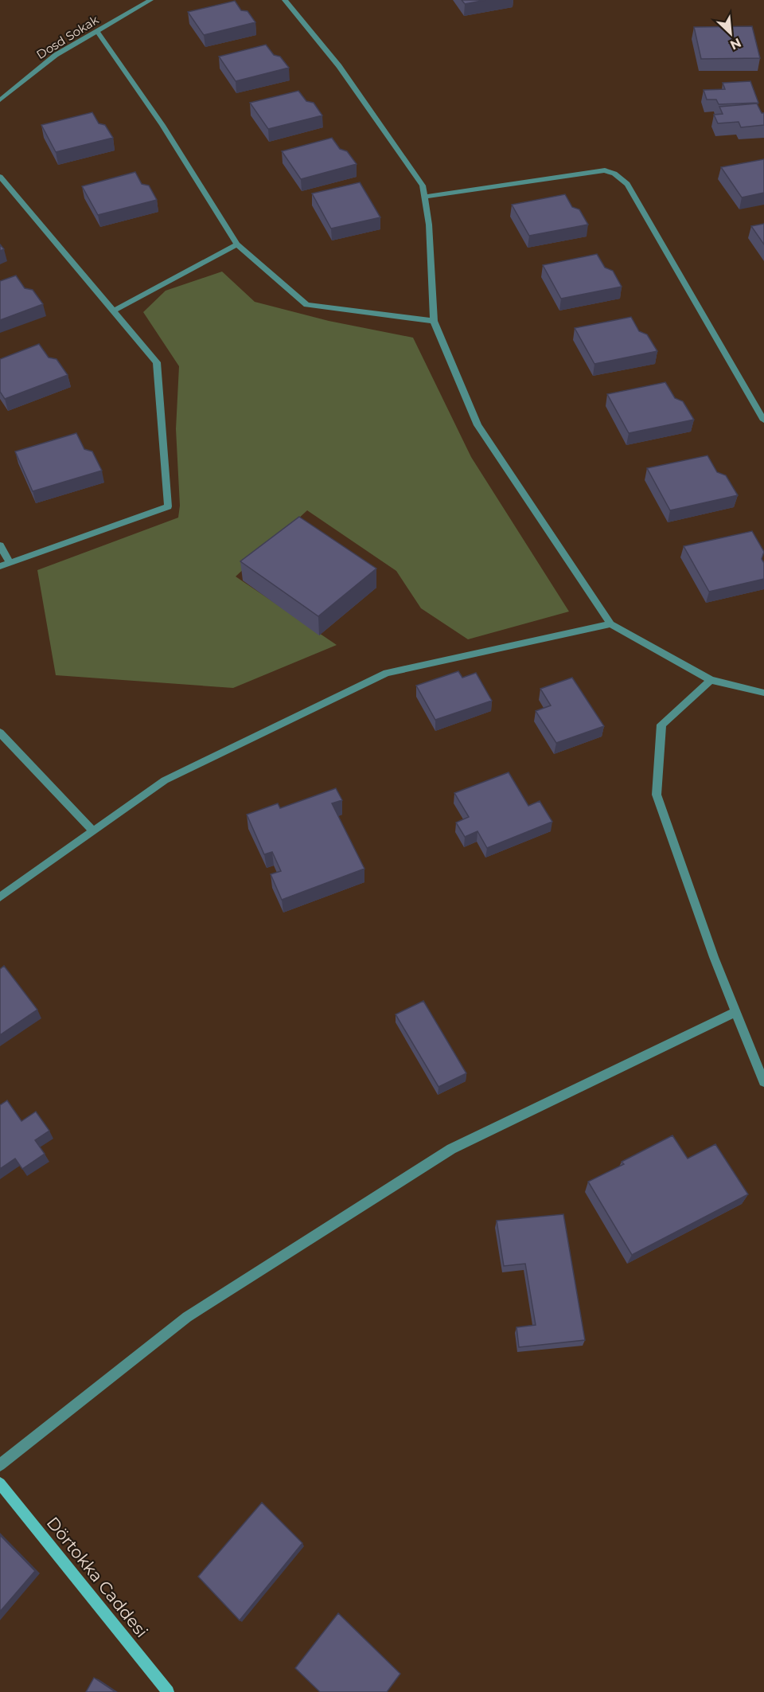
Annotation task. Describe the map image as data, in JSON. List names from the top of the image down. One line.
{"streets":{"street":["Dosd Sokak","Dörtokka Caddesi"]},"north":"bottom right"}
